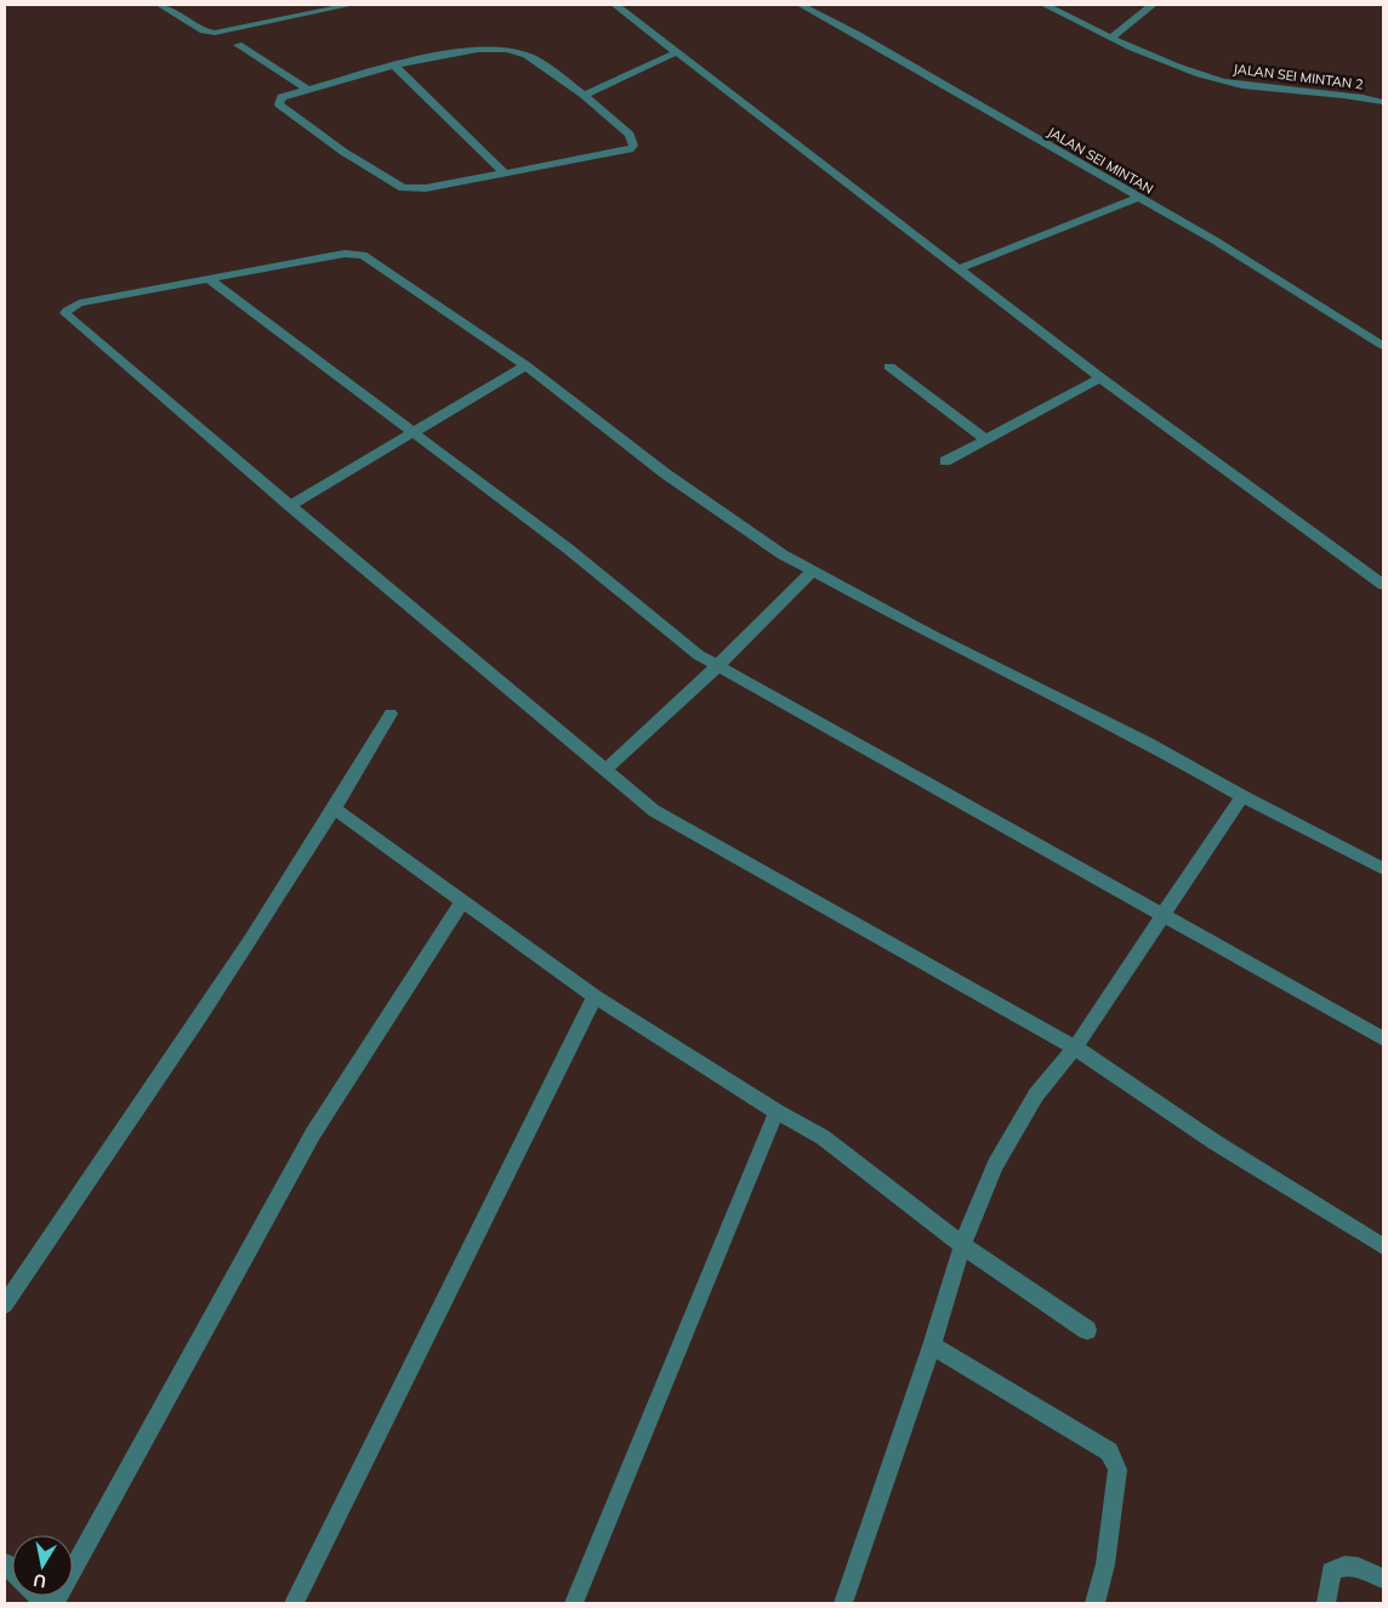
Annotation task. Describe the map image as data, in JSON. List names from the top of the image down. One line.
{"streets":{"street":["JALAN SEI MINTAN 2","JALAN SEI MINTAN"]},"north":"bottom"}
